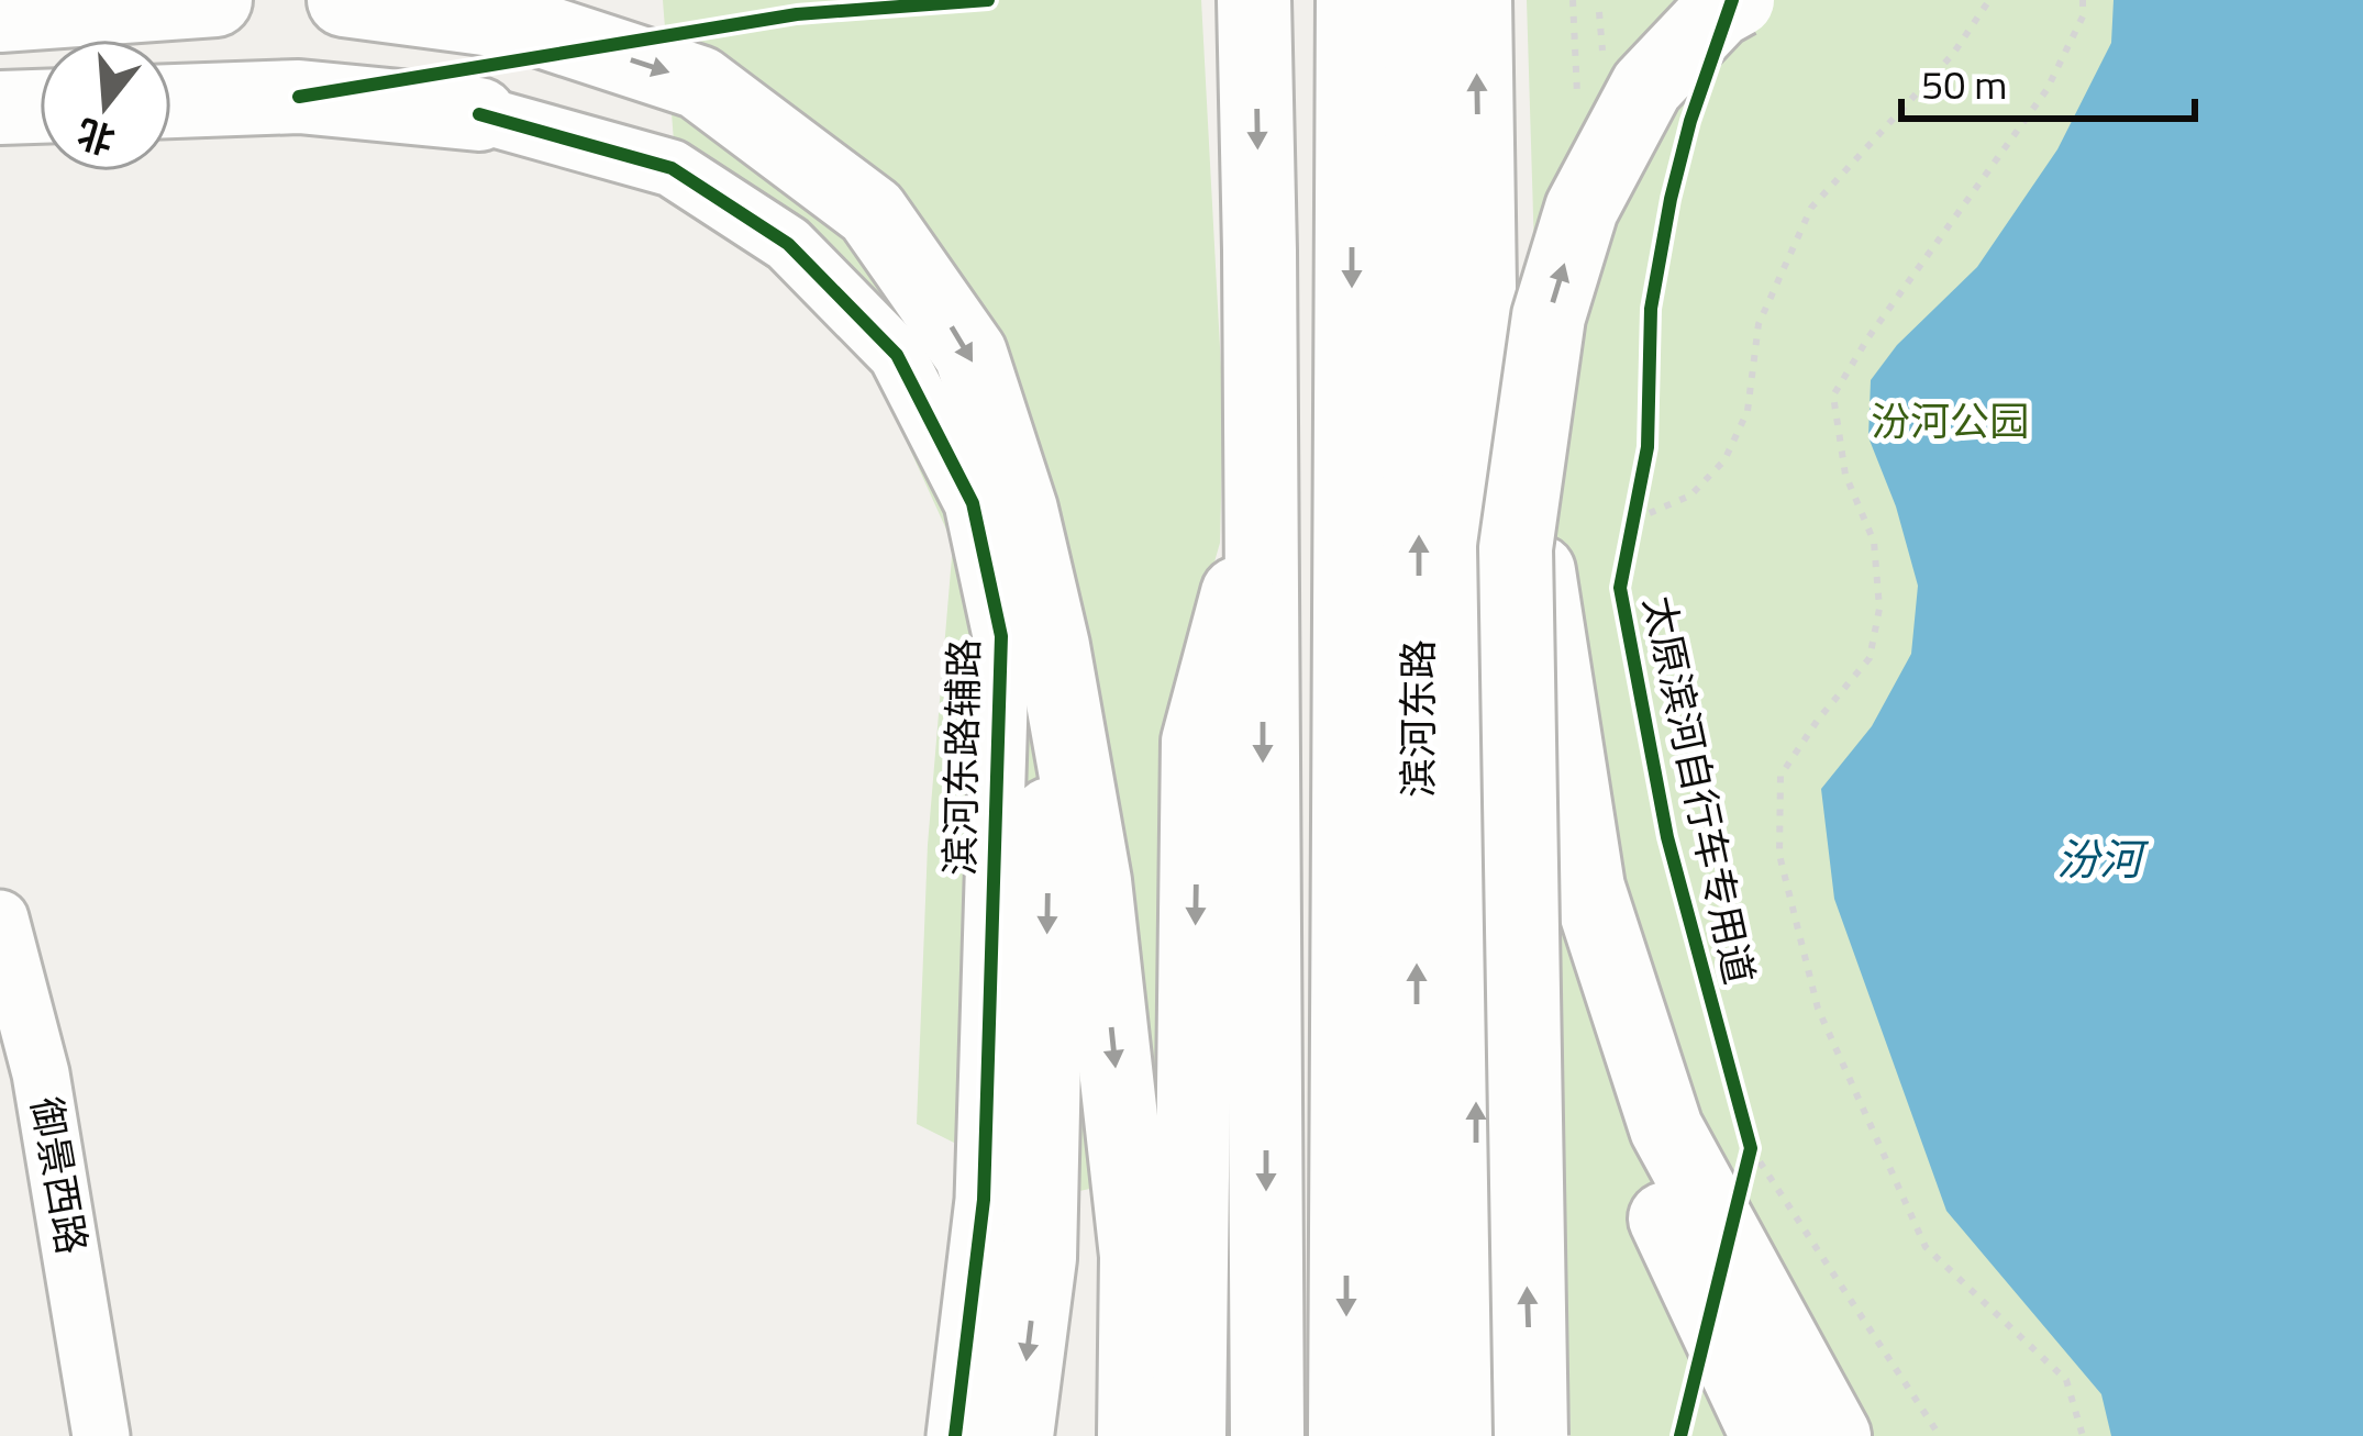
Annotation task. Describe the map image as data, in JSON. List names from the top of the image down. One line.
{"streets":{"main road":["滨河东路"],"street":["滨河东路辅路","御景西路"],"cycle path":["太原滨河自行车专用道"]},"water":["汾河"],"parks":["汾河公园"],"scale_bar":"50 m","north":"bottom"}
